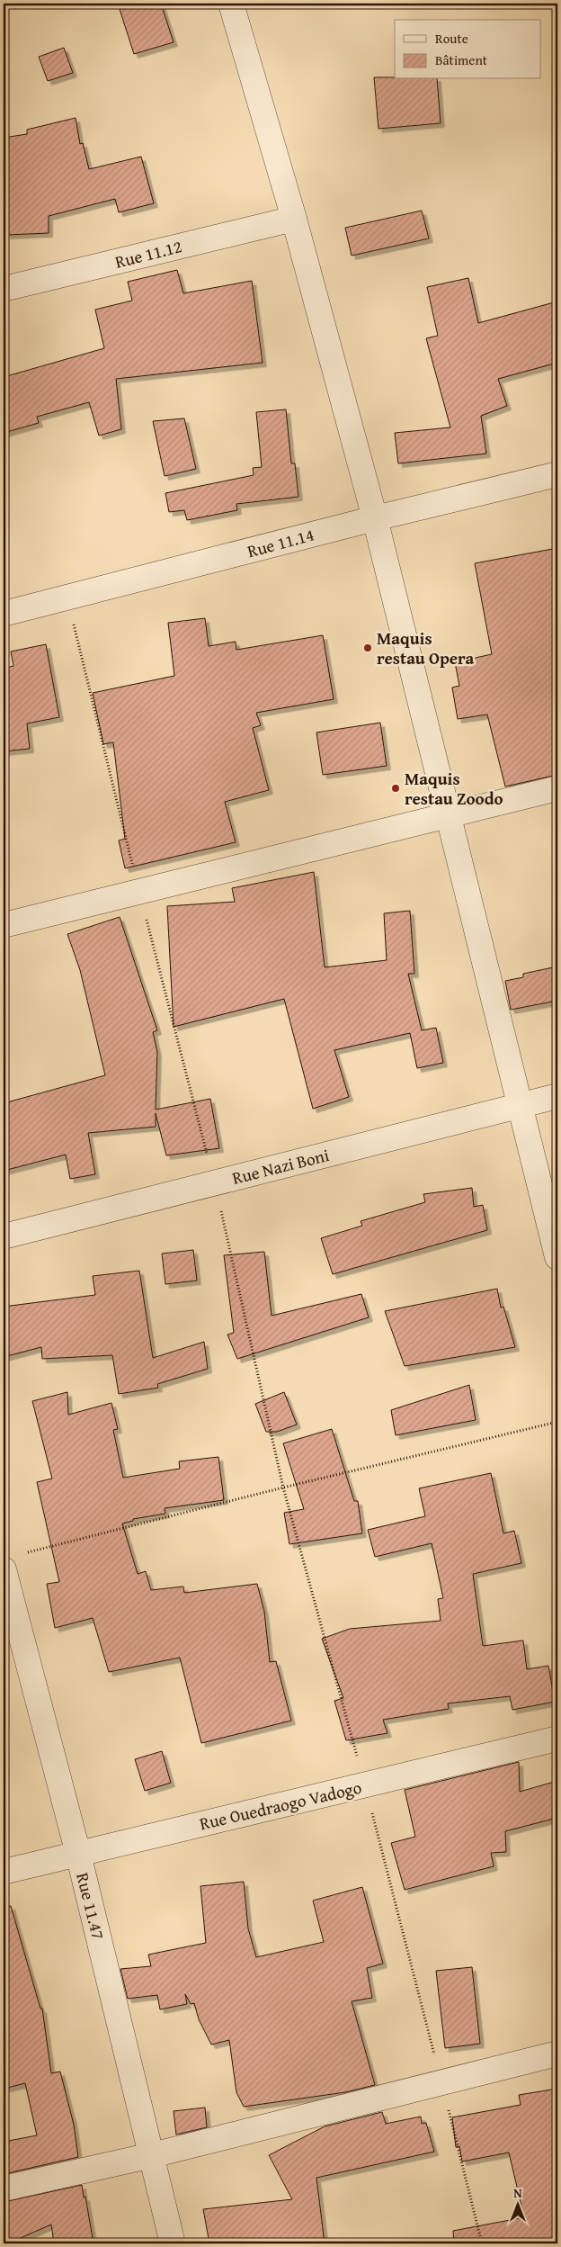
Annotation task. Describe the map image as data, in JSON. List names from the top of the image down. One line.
{"streets":{"street":["Rue 11.12","Rue 11.14","Rue Nazi Boni","Rue Ouedraogo Vadogo","Rue 11.47"]},"crossings":[["Rue Ouedraogo Vadogo","Rue 11.47"]],"places":["Maquis restau Opera","Maquis restau Zoodo"],"legend":["Route","Bâtiment"],"north":"top"}
